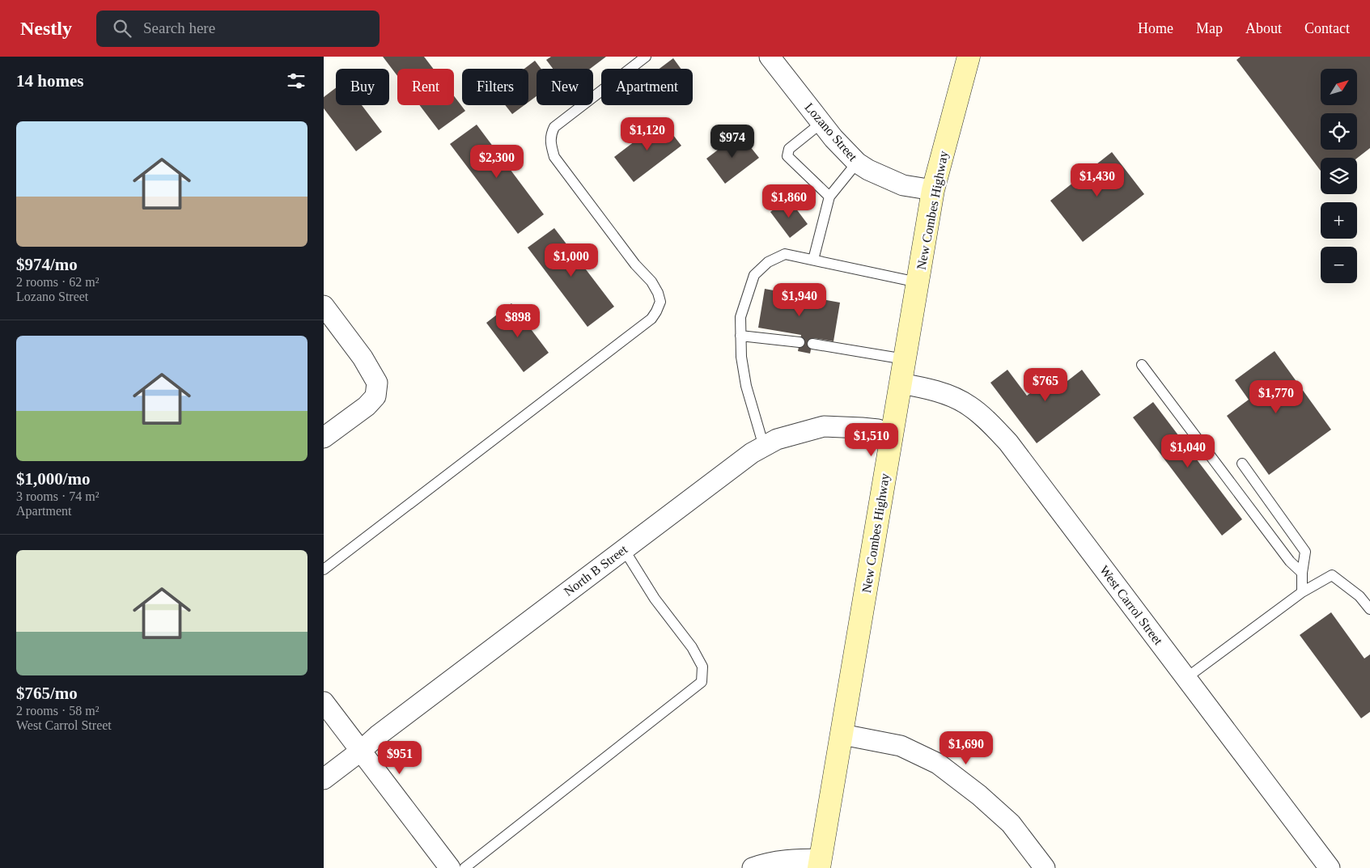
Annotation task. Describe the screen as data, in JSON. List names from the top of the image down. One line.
{"streets":{"street":["Lozano Street","New Combes Highway","North B Street","West Carrol Street"]},"crossings":[["Lozano Street","New Combes Highway"],["New Combes Highway","North B Street"],["New Combes Highway","West Carrol Street"]],"north":"top right","page":{"header":"Nestly","search":"Search here","nav":["Home","Map","About","Contact"],"heading":"14 homes","map_buttons":["+","−"],"chip":["Buy","Rent","Filters","New","Apartment"],"list":[{"name":"$974/mo","note":"2 rooms · 62 m² · Lozano Street"},{"name":"$1,000/mo","note":"3 rooms · 74 m² · Apartment"},{"name":"$765/mo","note":"2 rooms · 58 m² · West Carrol Street"}],"price":["$1,120","$974","$2,300","$1,430","$1,860","$1,000","$1,940","$898","$765","$1,770","$1,510","$1,040","$1,690","$951"]}}
